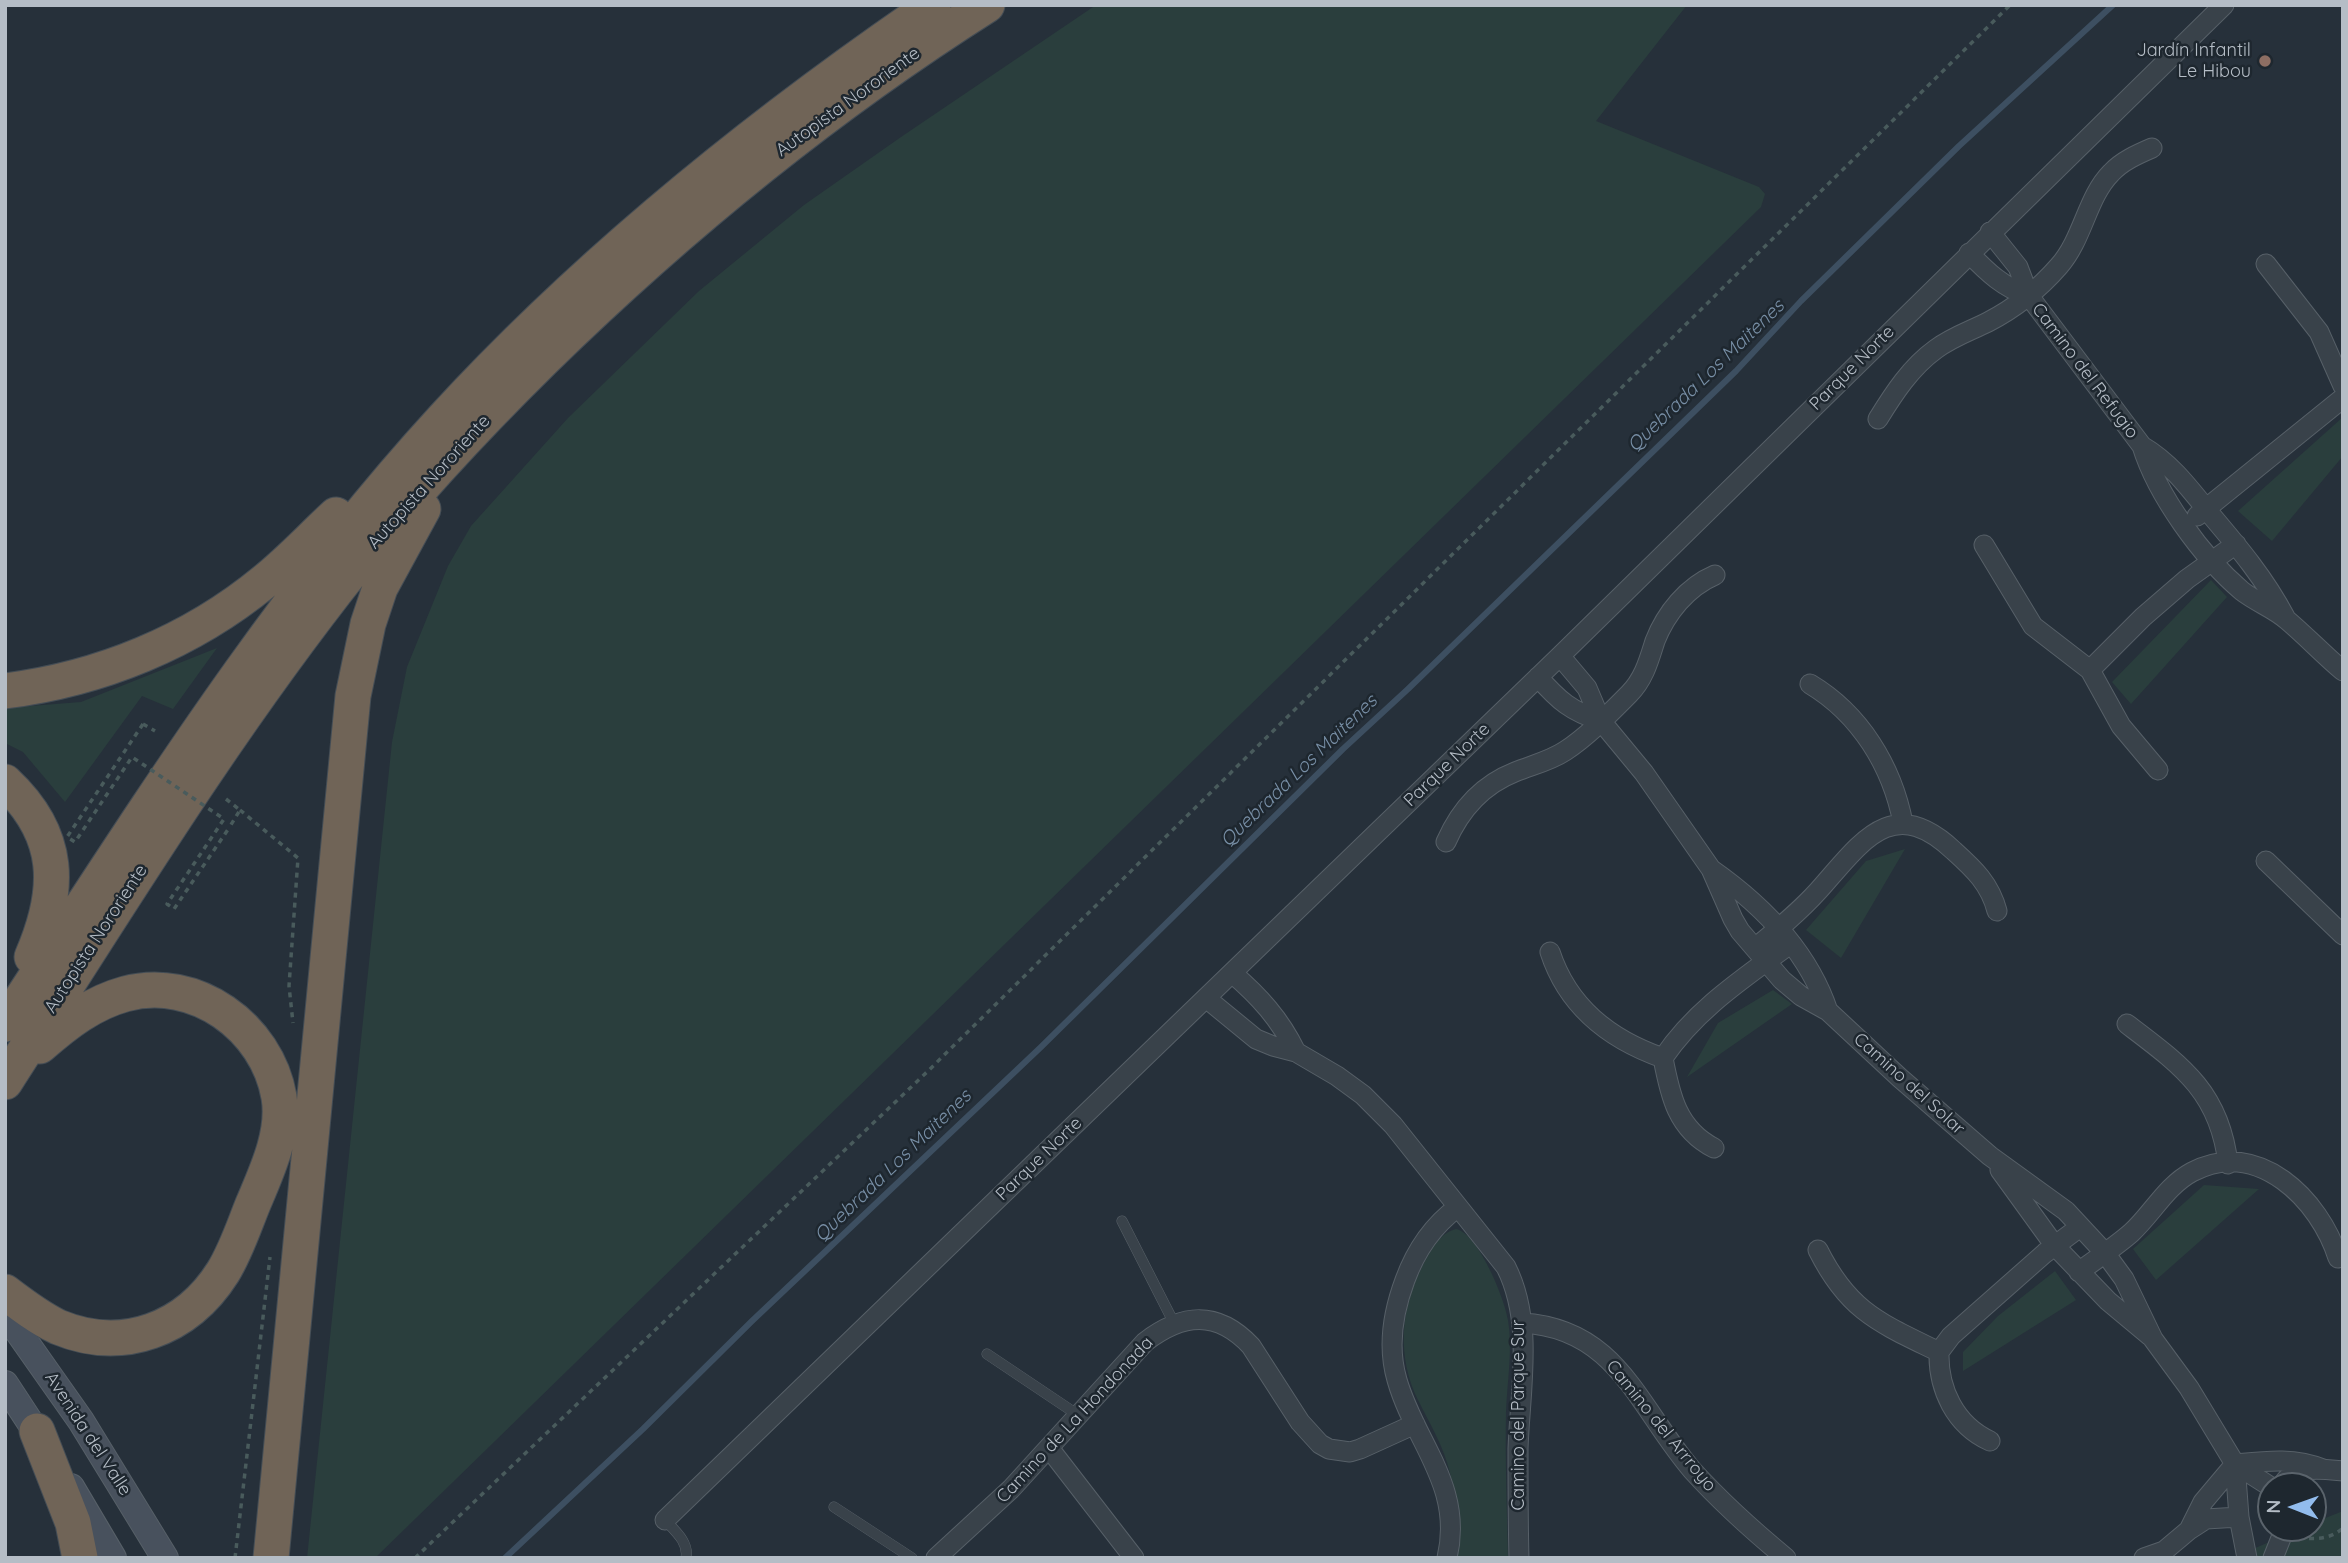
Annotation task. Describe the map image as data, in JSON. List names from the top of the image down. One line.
{"streets":{"highway":["Autopista Nororiente"],"street":["Parque Norte","Camino del Refugio","Camino del Solar","Camino del Parque Sur","Camino de La Hondonada","Camino del Arrroyo","Avenida del Valle"]},"crossings":[["Parque Norte","Camino del Refugio"],["Parque Norte","Camino del Solar"],["Parque Norte","Camino del Parque Sur"],["Camino del Parque Sur","Camino del Arrroyo"]],"water":["Quebrada Los Maitenes"],"places":["Jardín Infantil Le Hibou"],"north":"left"}
